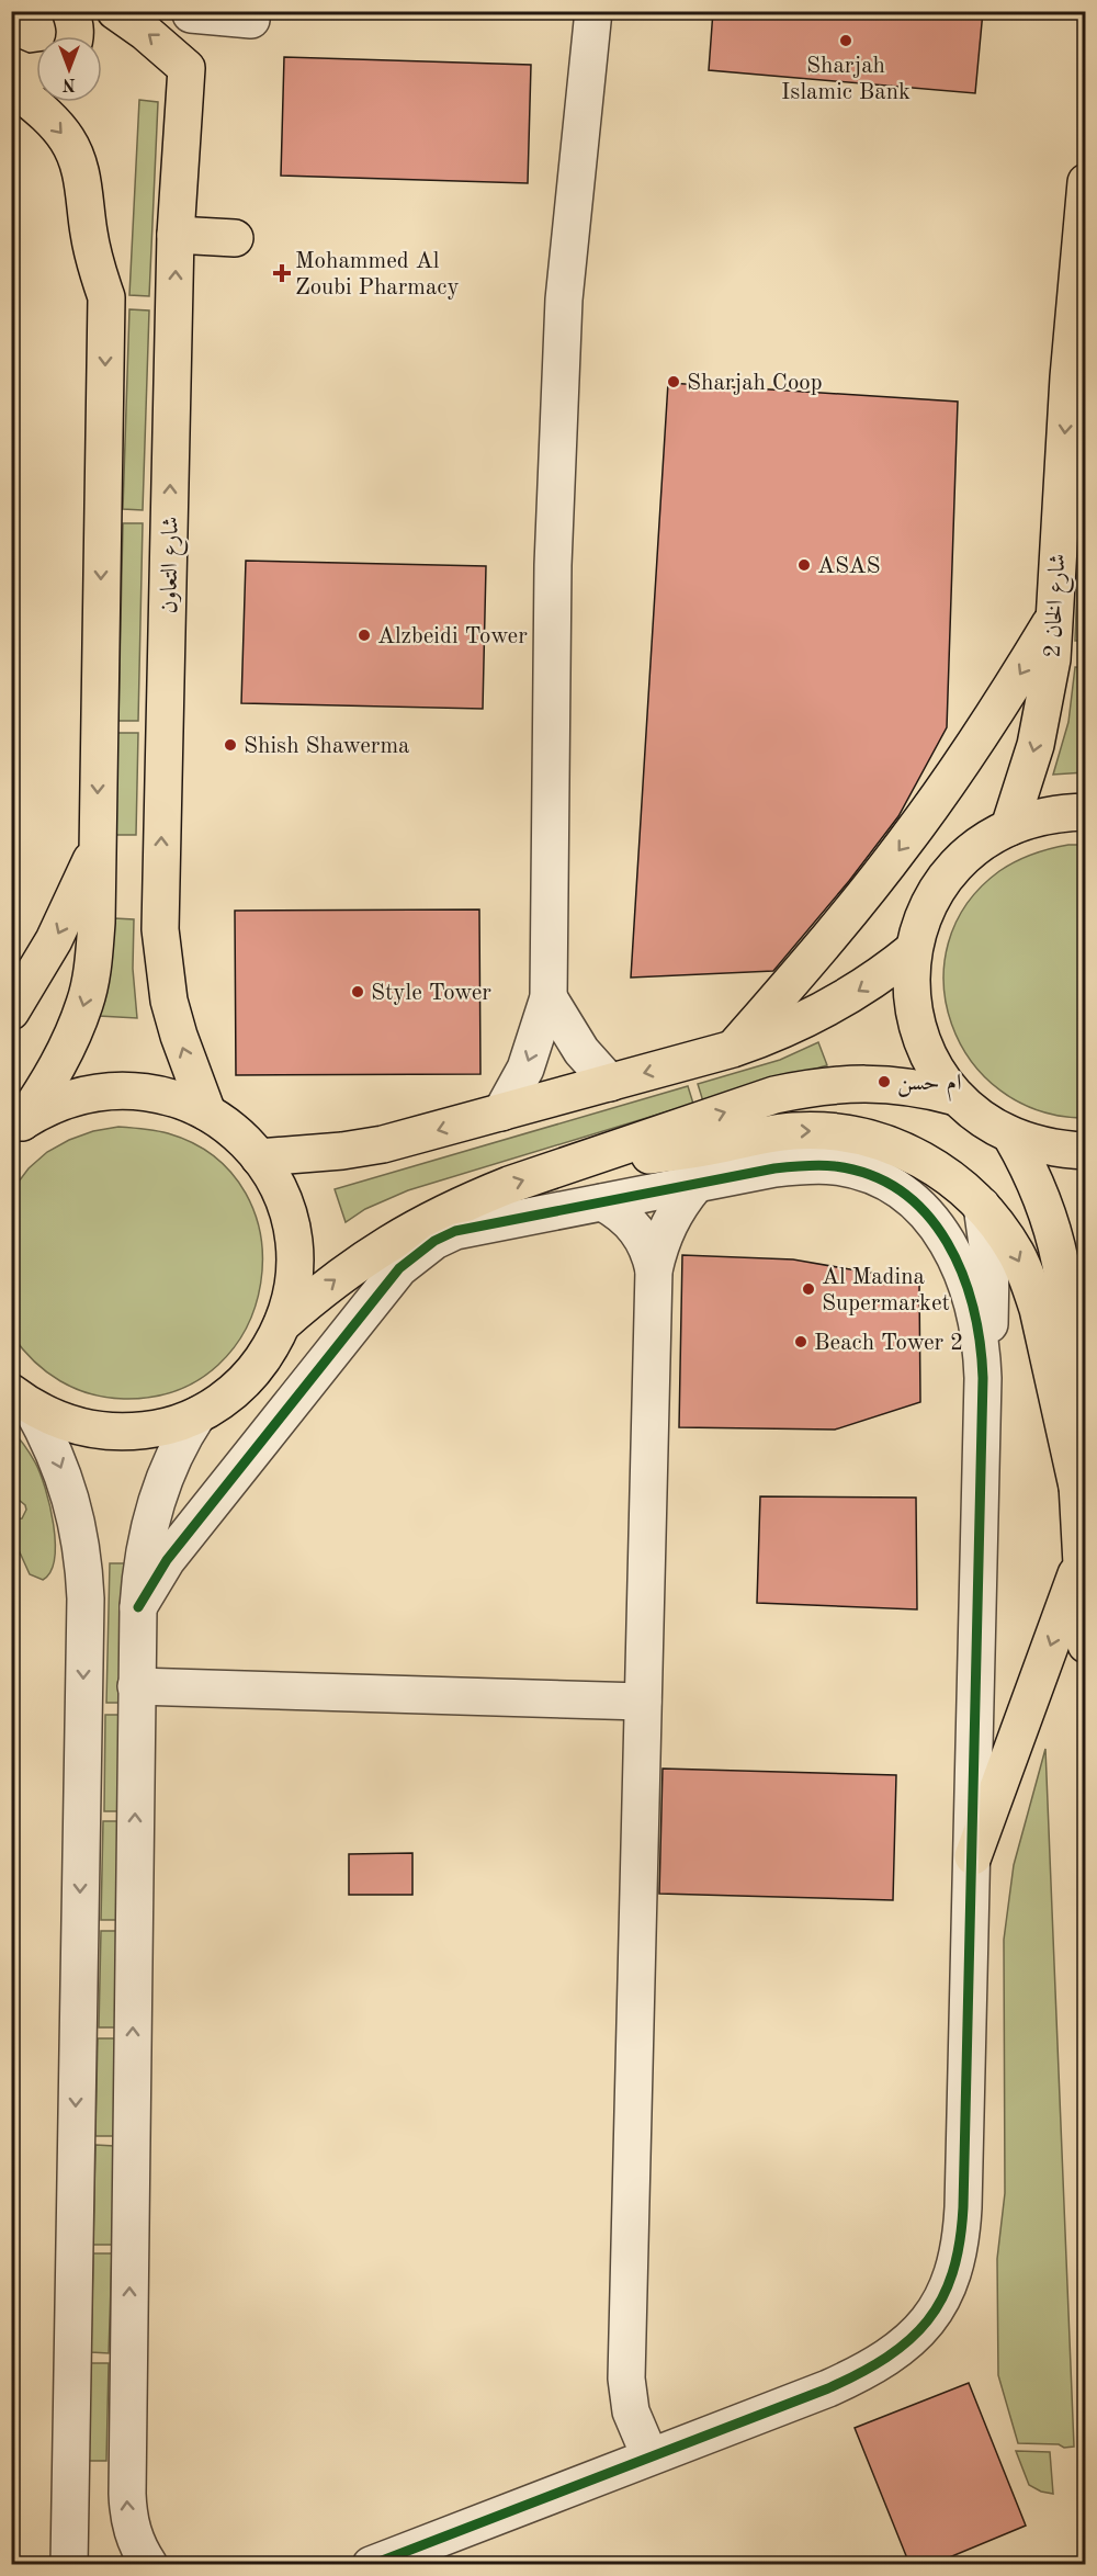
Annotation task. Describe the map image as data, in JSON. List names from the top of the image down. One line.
{"streets":{"main road":["شارع التعاون","شارع الخان 2"]},"one_way":["شارع التعاون","شارع الخان 2"],"places":{"other":["Sharjah Islamic Bank","Sharjah Coop","ASAS","Alzbeidi Tower","Shish Shawerma","Style Tower","ام حسن","Al Madina Supermarket","Beach Tower 2"],"health":["Mohammed Al Zoubi Pharmacy"]},"north":"bottom"}
